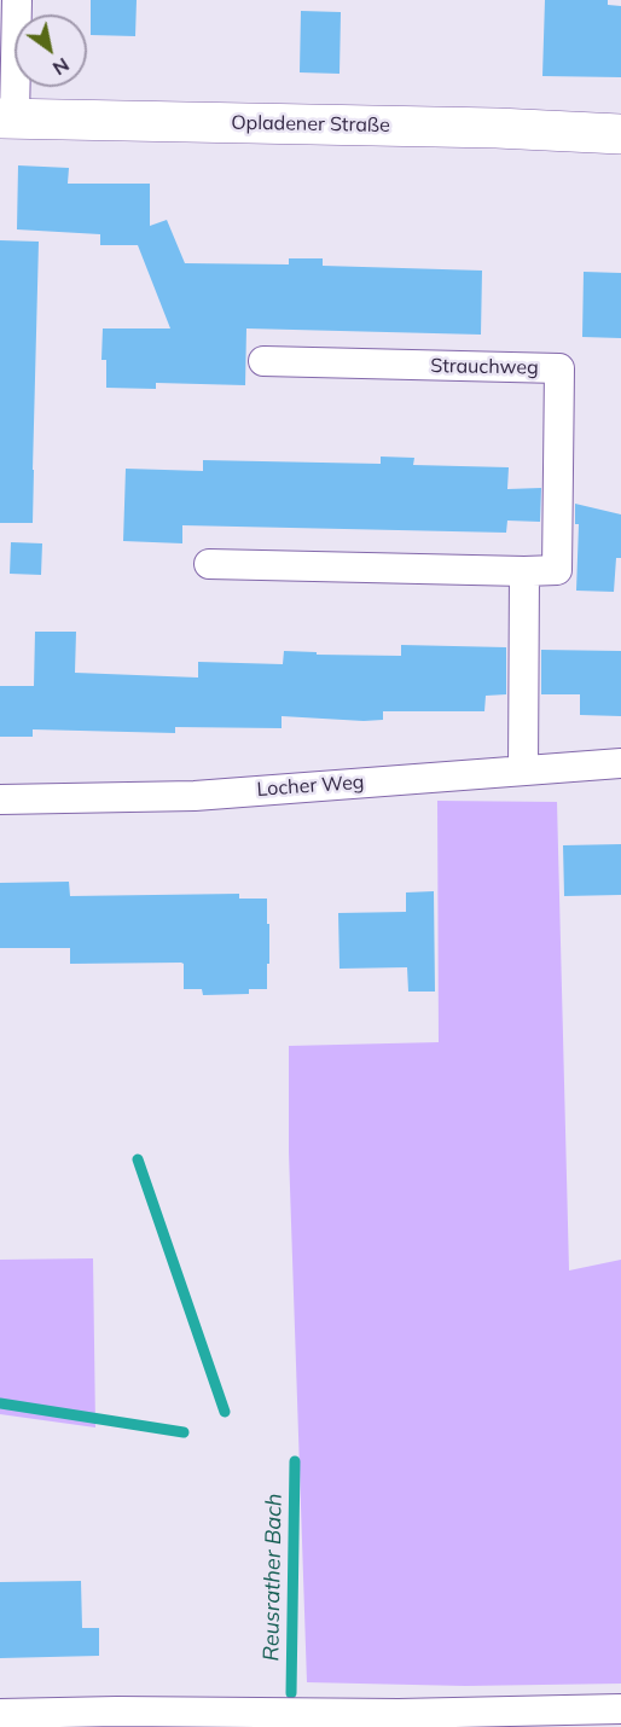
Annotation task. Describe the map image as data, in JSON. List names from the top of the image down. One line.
{"streets":{"main road":["Opladener Straße"],"street":["Strauchweg","Locher Weg"]},"water":["Reusrather Bach"],"north":"bottom right"}
